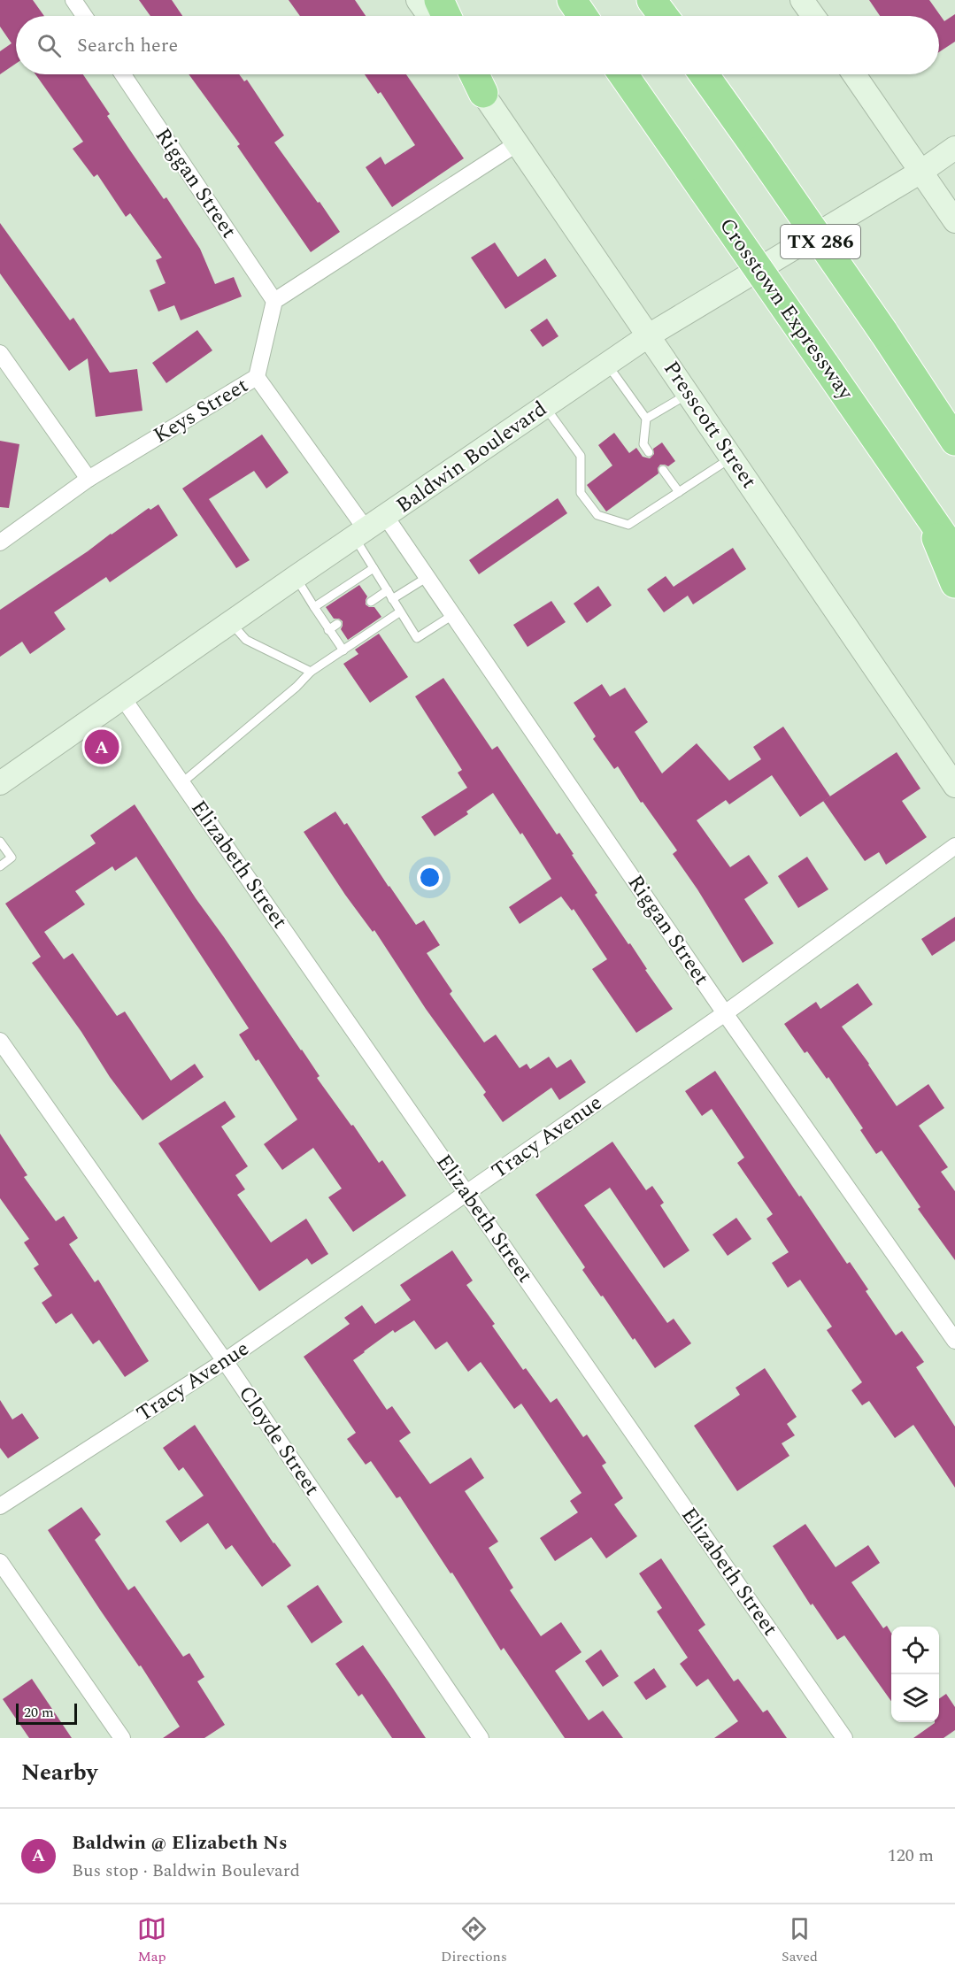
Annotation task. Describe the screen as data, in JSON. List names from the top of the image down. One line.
{"streets":{"highway":["TX 286","Crosstown Expressway"],"main road":["Presscott Street","Baldwin Boulevard"],"street":["Riggan Street","Keys Street","Elizabeth Street","Tracy Avenue","Cloyde Street"]},"crossings":[["Riggan Street","Keys Street"],["Riggan Street","Baldwin Boulevard"],["Riggan Street","Tracy Avenue"],["Presscott Street","Baldwin Boulevard"],["Baldwin Boulevard","Elizabeth Street"],["Elizabeth Street","Tracy Avenue"],["Tracy Avenue","Cloyde Street"]],"scale_bar":"20 m","page":{"search":"Search here","pins":"A","scale":"20 m","heading":"Nearby","list":[{"mark":"A","name":"Baldwin @ Elizabeth Ns","note":"Bus stop · Baldwin Boulevard","value":"120 m"}],"nav":["Map","Directions","Saved"]}}
